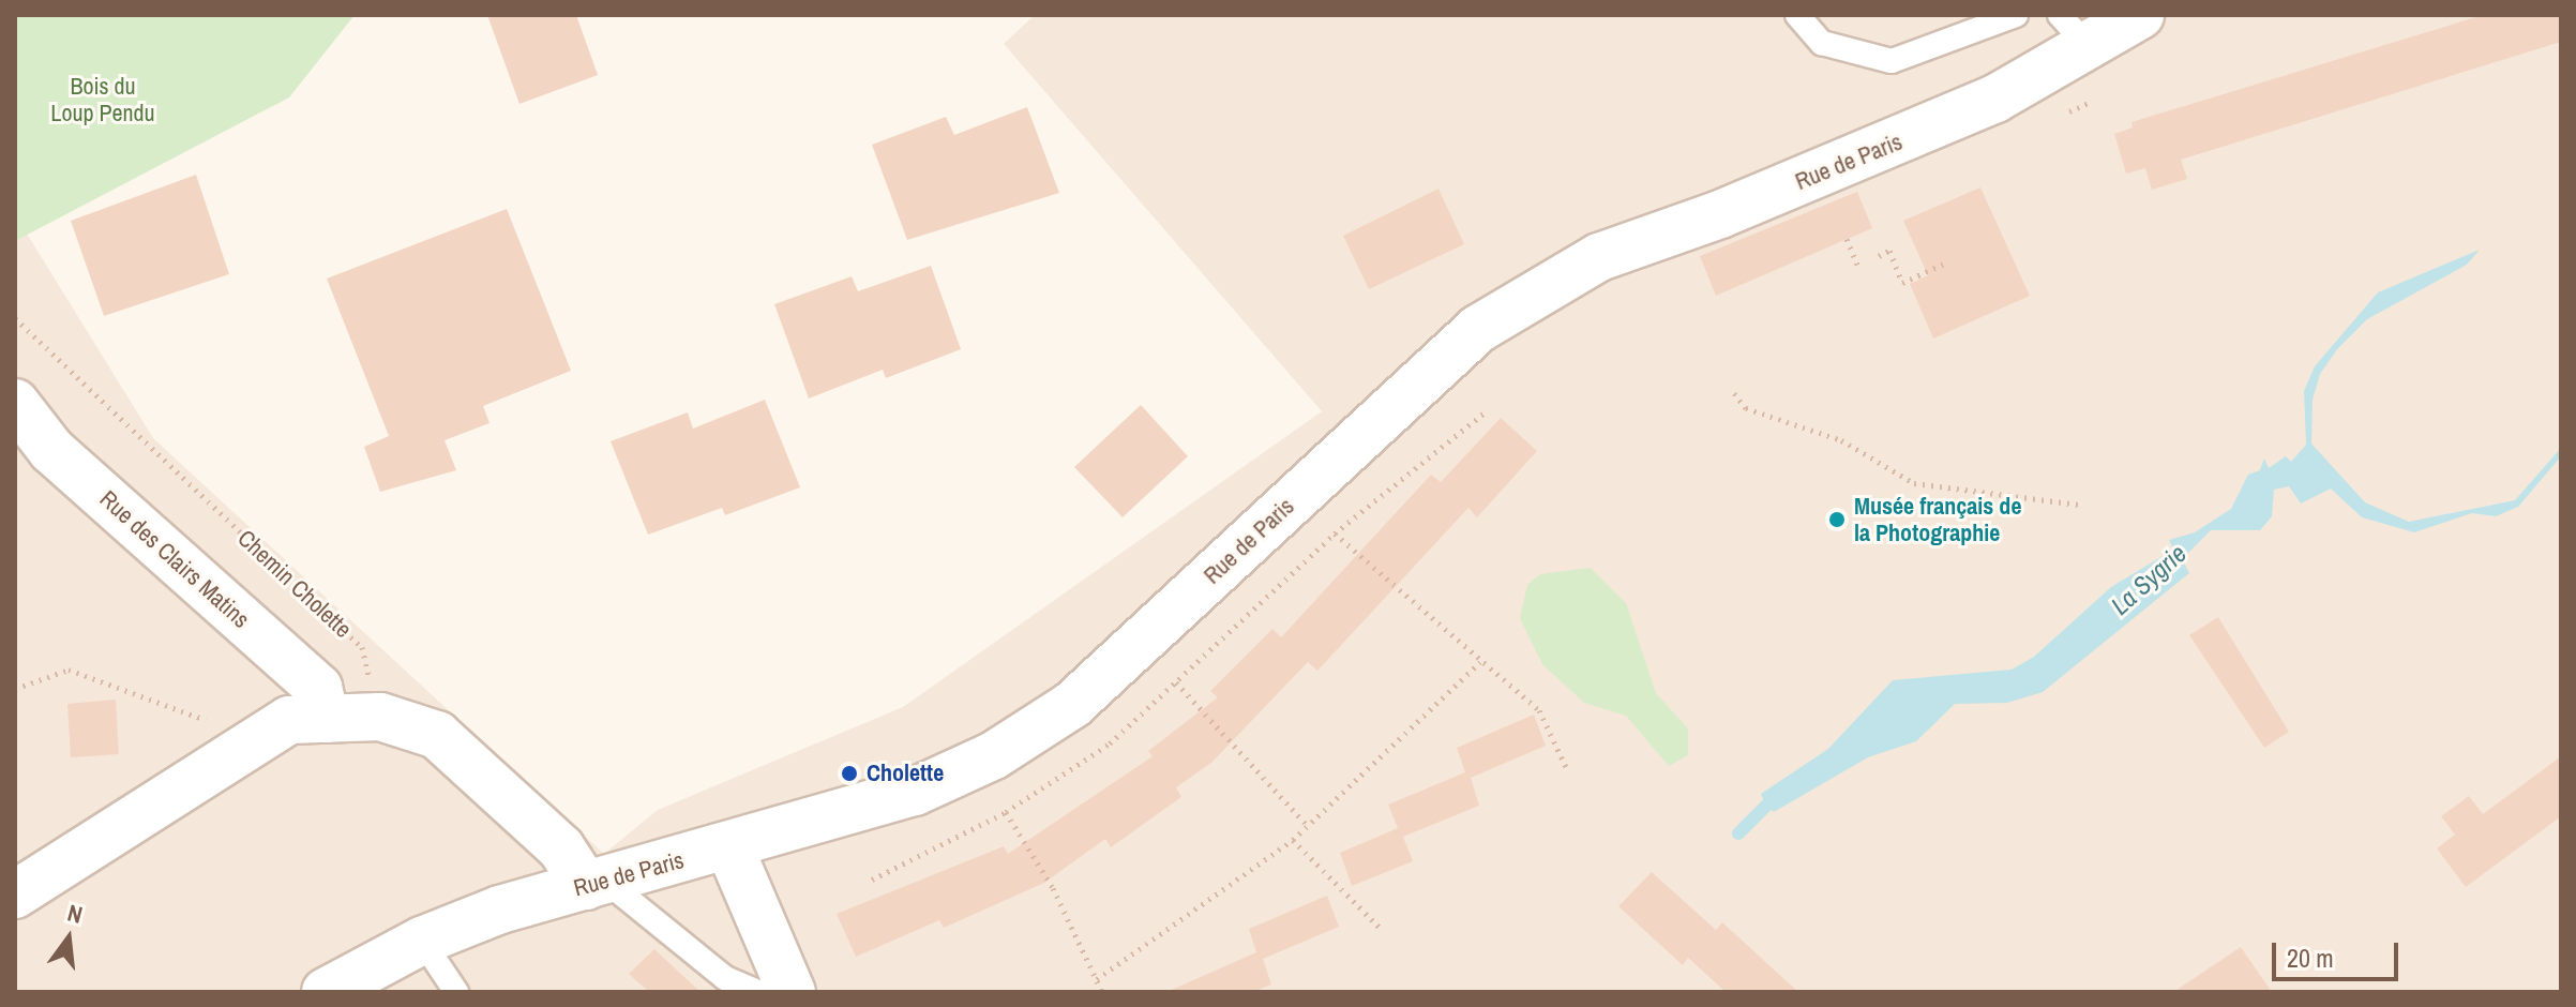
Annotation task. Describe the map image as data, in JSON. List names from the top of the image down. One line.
{"streets":{"street":["Rue de Paris","Rue des Clairs Matins"],"path":["Chemin Cholette"]},"water":["La Sygrie"],"parks":["Bois du Loup Pendu"],"places":["Musée français de la Photographie","Cholette"],"scale_bar":"20 m","north":"top"}
